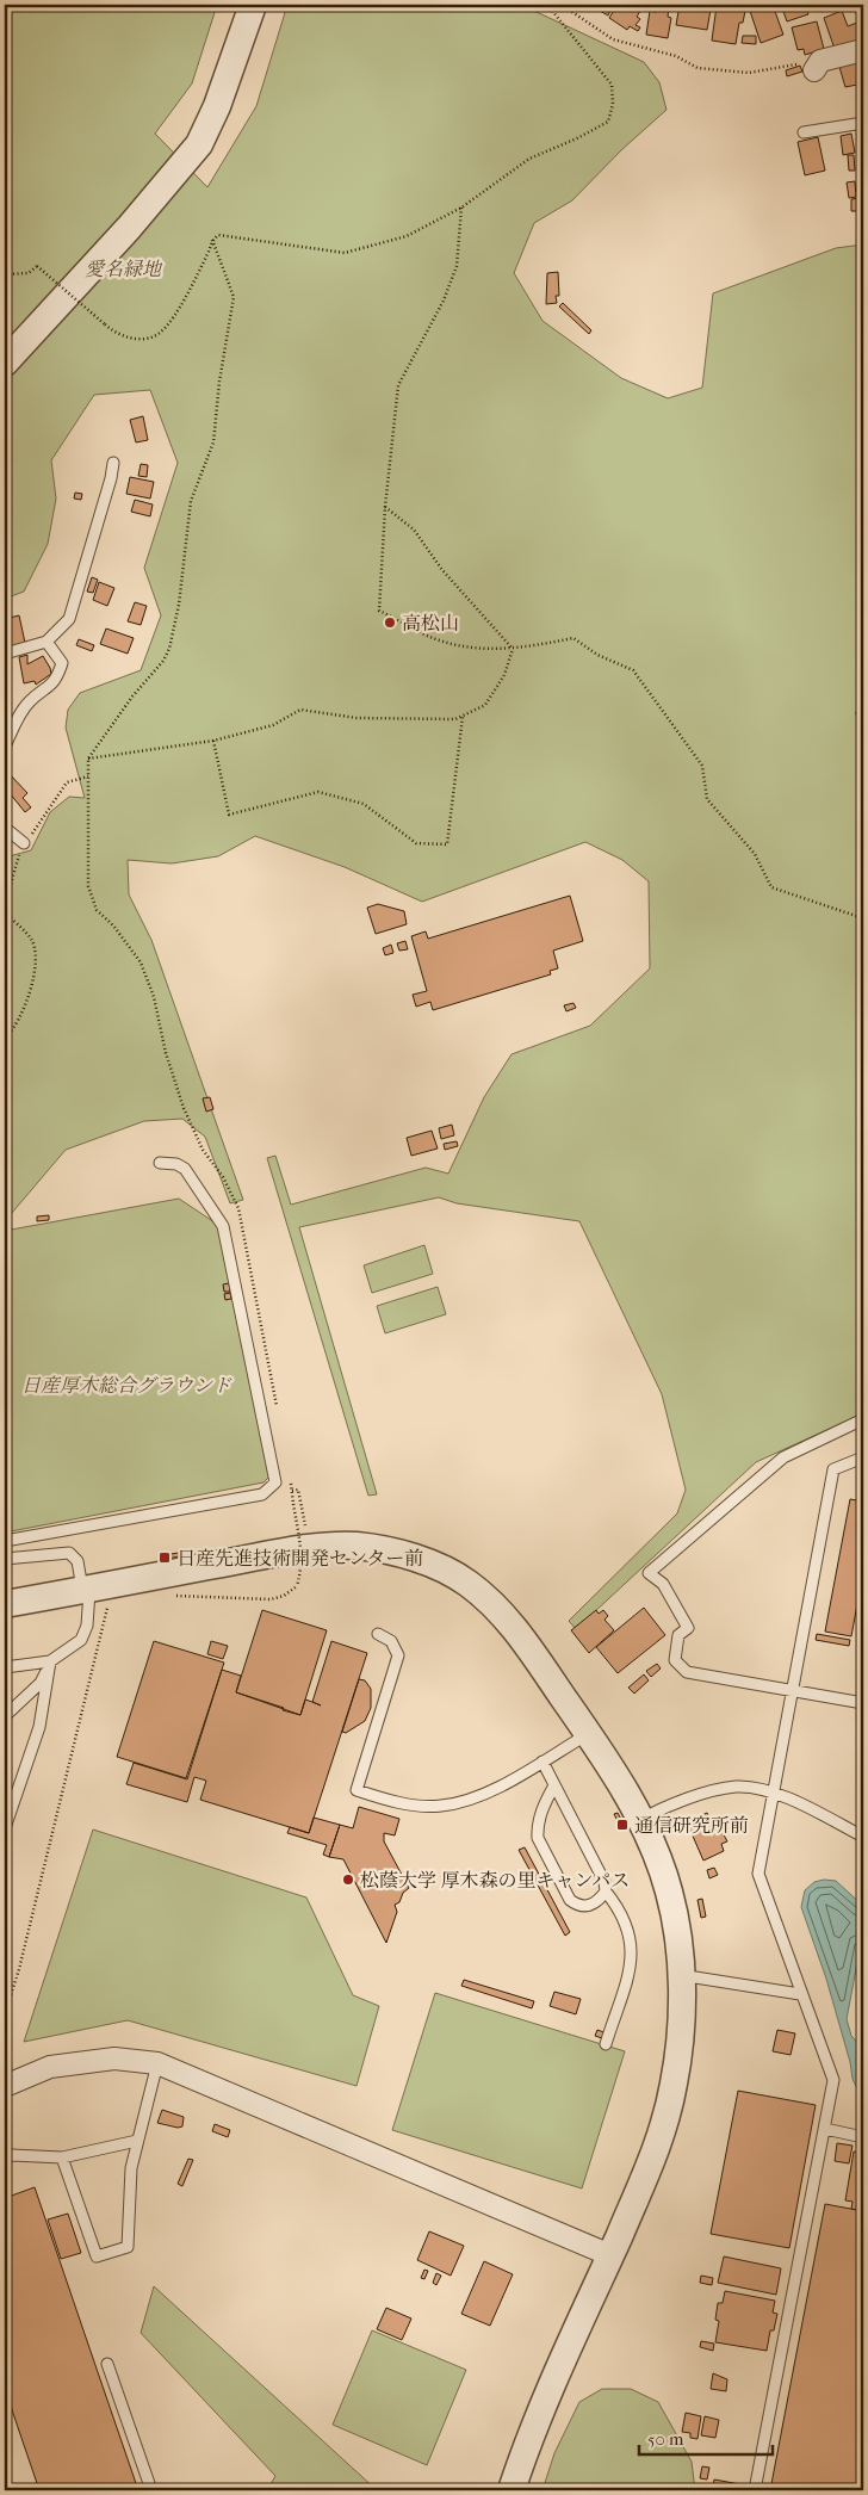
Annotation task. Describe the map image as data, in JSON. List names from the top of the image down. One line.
{"parks":["愛名緑地","日産厚木総合グラウンド"],"places":{"other":["高松山","松蔭大学 厚木森の里キャンパス"],"transit":["日産先進技術開発センター前","通信研究所前"]},"scale_bar":"50 m"}
